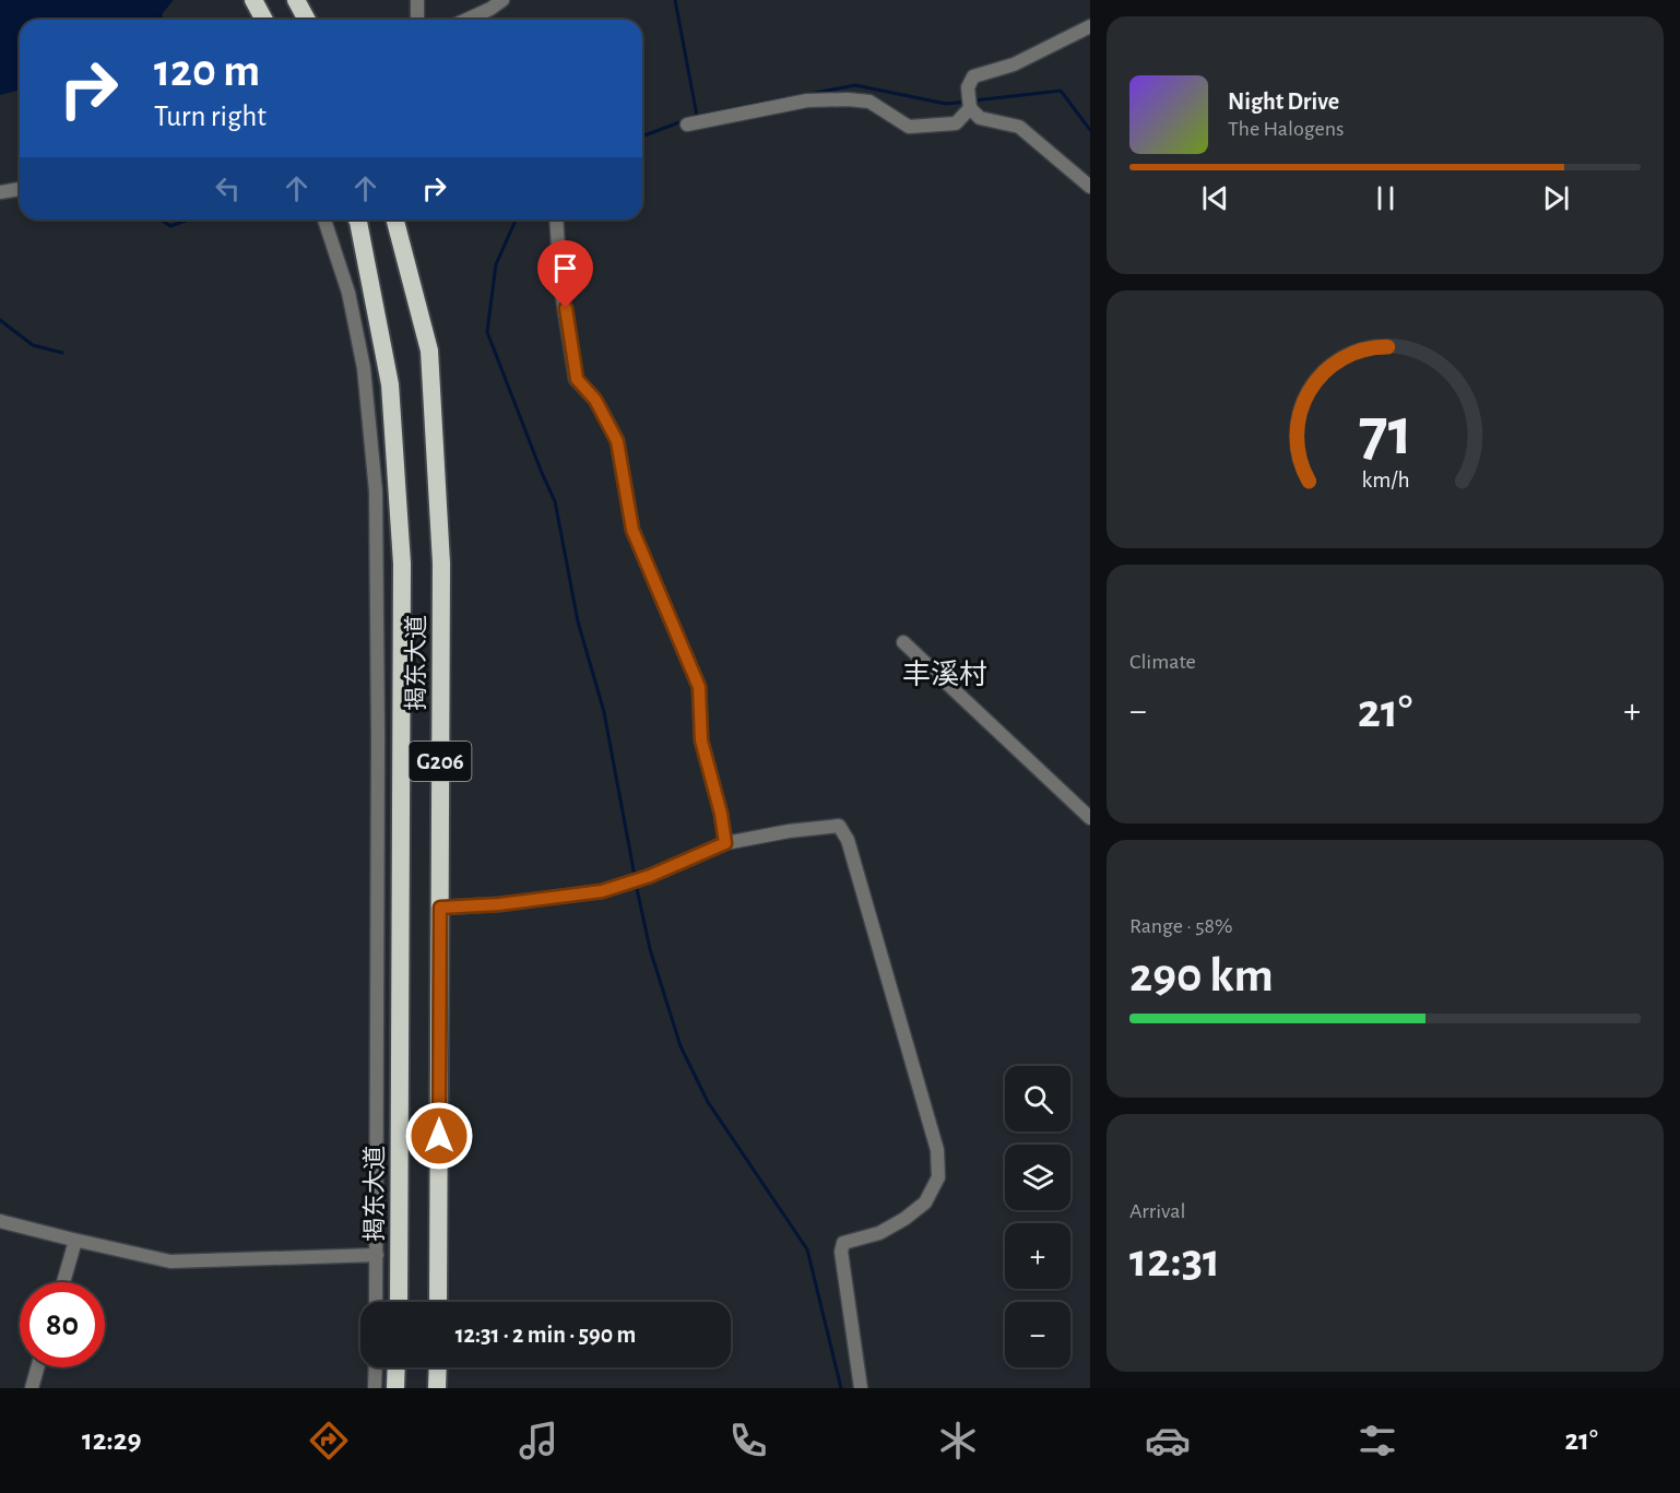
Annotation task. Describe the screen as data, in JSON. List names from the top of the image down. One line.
{"streets":{"highway":["揭东大道","G206"]},"districts":["丰溪村"],"page":{"turn":["120 m","Turn right"],"song":["Night Drive","The Halogens"],"tile":["Climate",["Range · 58%","290 km"],["Arrival","12:31"]],"heat":["−","21°","+"],"map_buttons":["+","−"],"limit":"80","trip":"12:31 · 2 min · 590 m","tabs":["12:29","21°"],"gauge":["71","km/h"]}}
